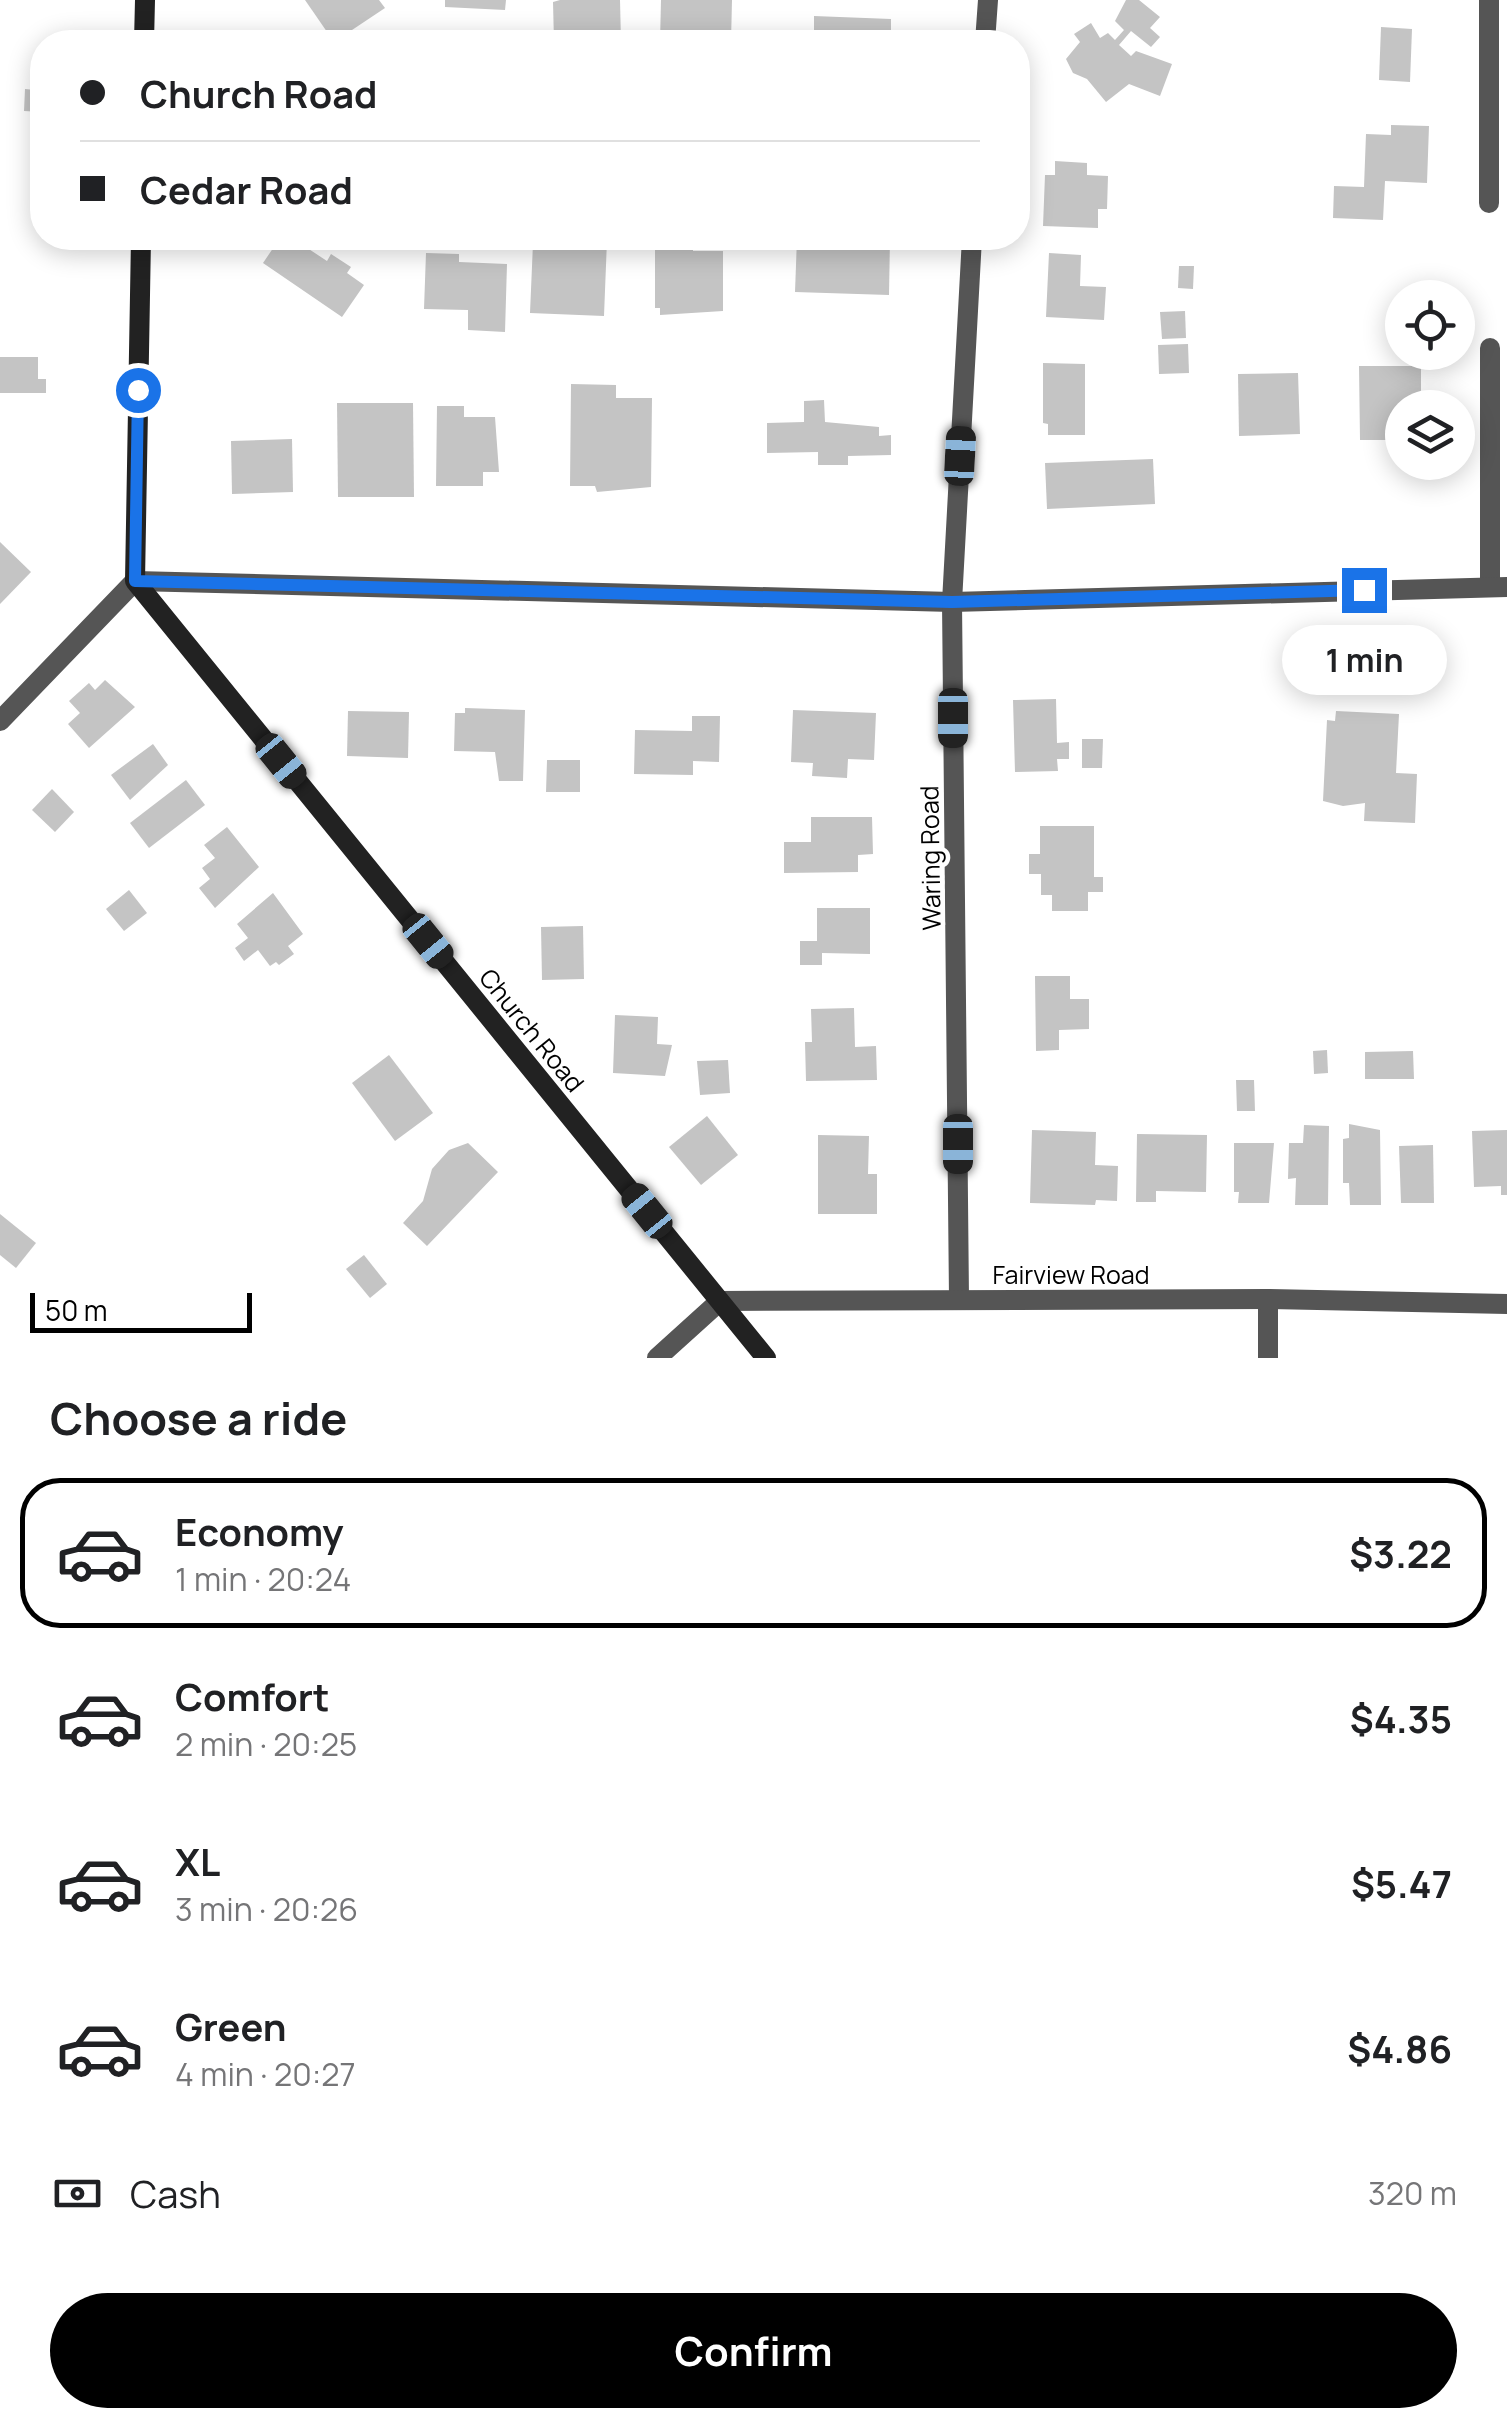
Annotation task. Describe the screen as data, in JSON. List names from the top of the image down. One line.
{"streets":{"street":["Waring Road","Church Road","Fairview Road"]},"crossings":[["Waring Road","Fairview Road"],["Church Road","Fairview Road"]],"scale_bar":"50 m","page":{"banner":["Church Road","Cedar Road"],"bubble":"1 min","scale":"50 m","heading":"Choose a ride","list":[{"name":"Economy","note":"1 min · 20:24","value":"$3.22"},{"name":"Comfort","note":"2 min · 20:25","value":"$4.35"},{"name":"XL","note":"3 min · 20:26","value":"$5.47"},{"name":"Green","note":"4 min · 20:27","value":"$4.86"}],"pay":["Cash","320 m"],"buttons":"Confirm"}}
